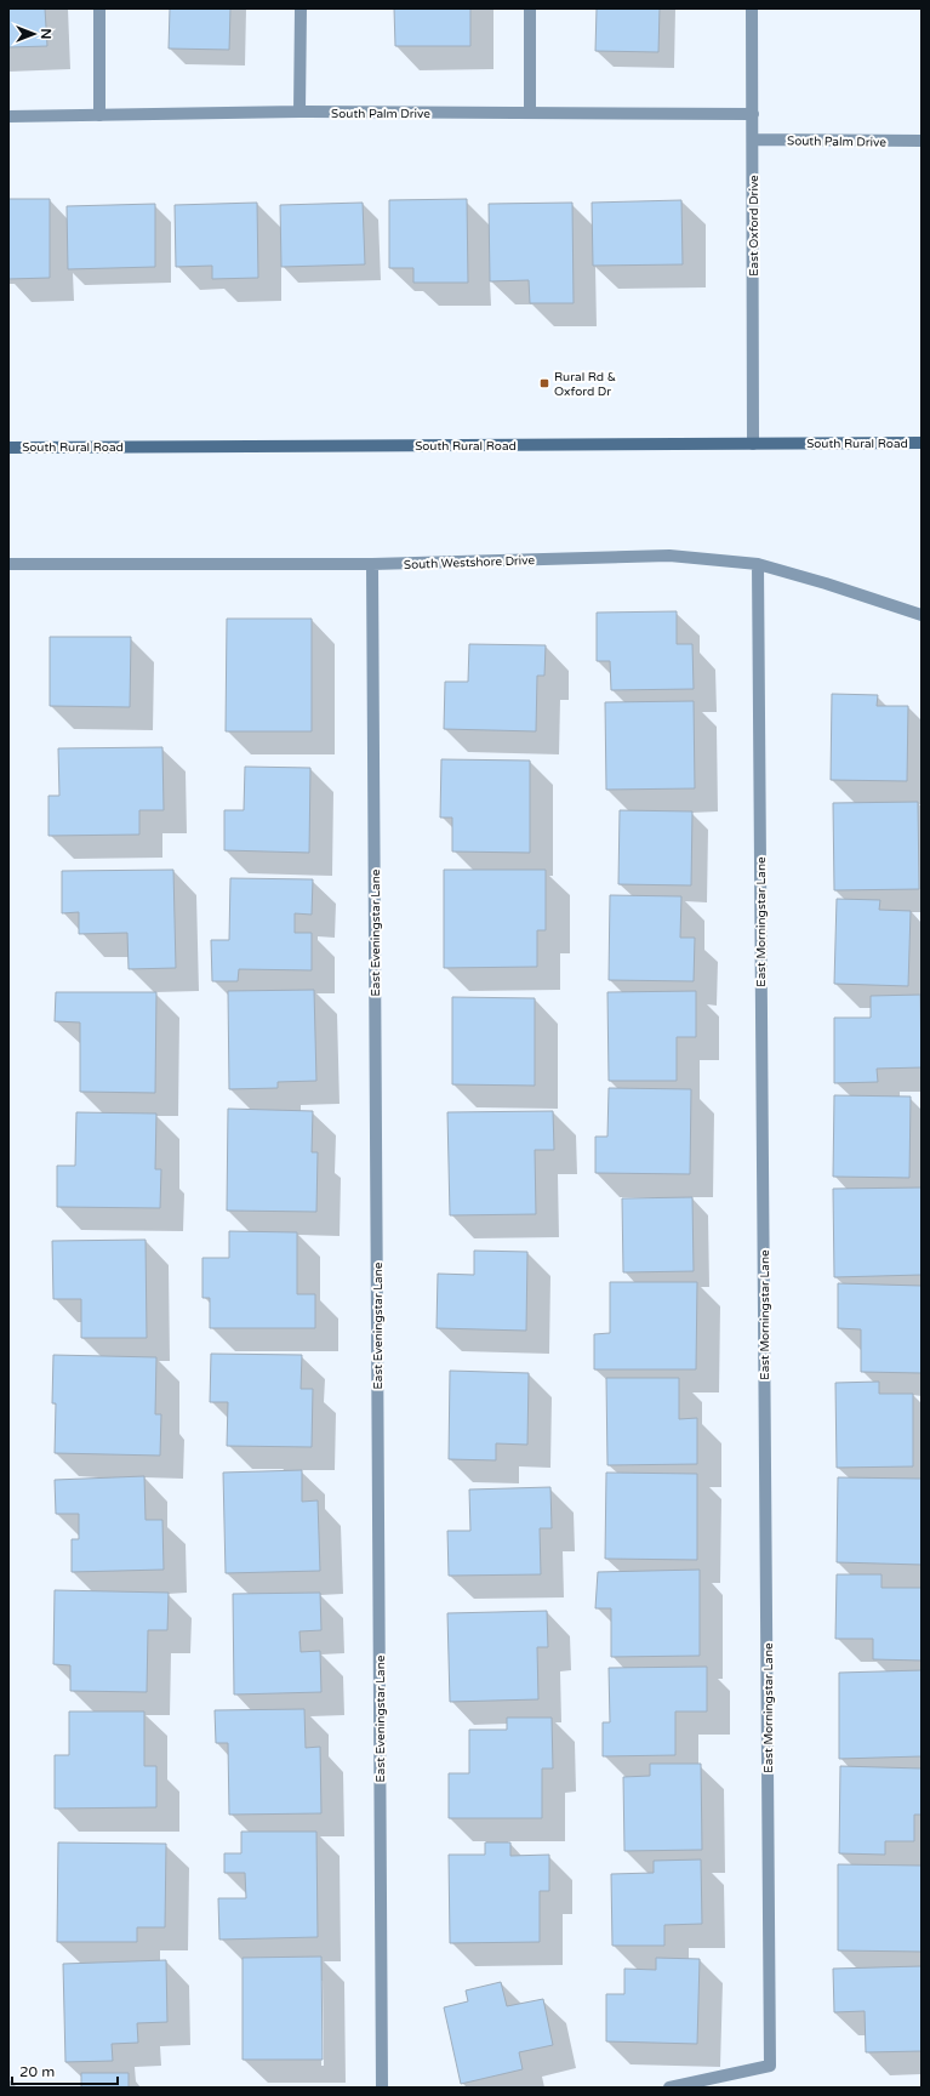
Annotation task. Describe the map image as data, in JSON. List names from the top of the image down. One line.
{"streets":{"main road":["South Rural Road"],"street":["South Palm Drive","East Oxford Drive","South Westshore Drive","East Morningstar Lane","East Eveningstar Lane"]},"crossings":[["South Palm Drive","East Oxford Drive"],["East Oxford Drive","South Rural Road"],["South Westshore Drive","East Morningstar Lane"],["South Westshore Drive","East Eveningstar Lane"]],"places":{"transit":["Rural Rd & Oxford Dr"]},"scale_bar":"20 m","north":"right"}
